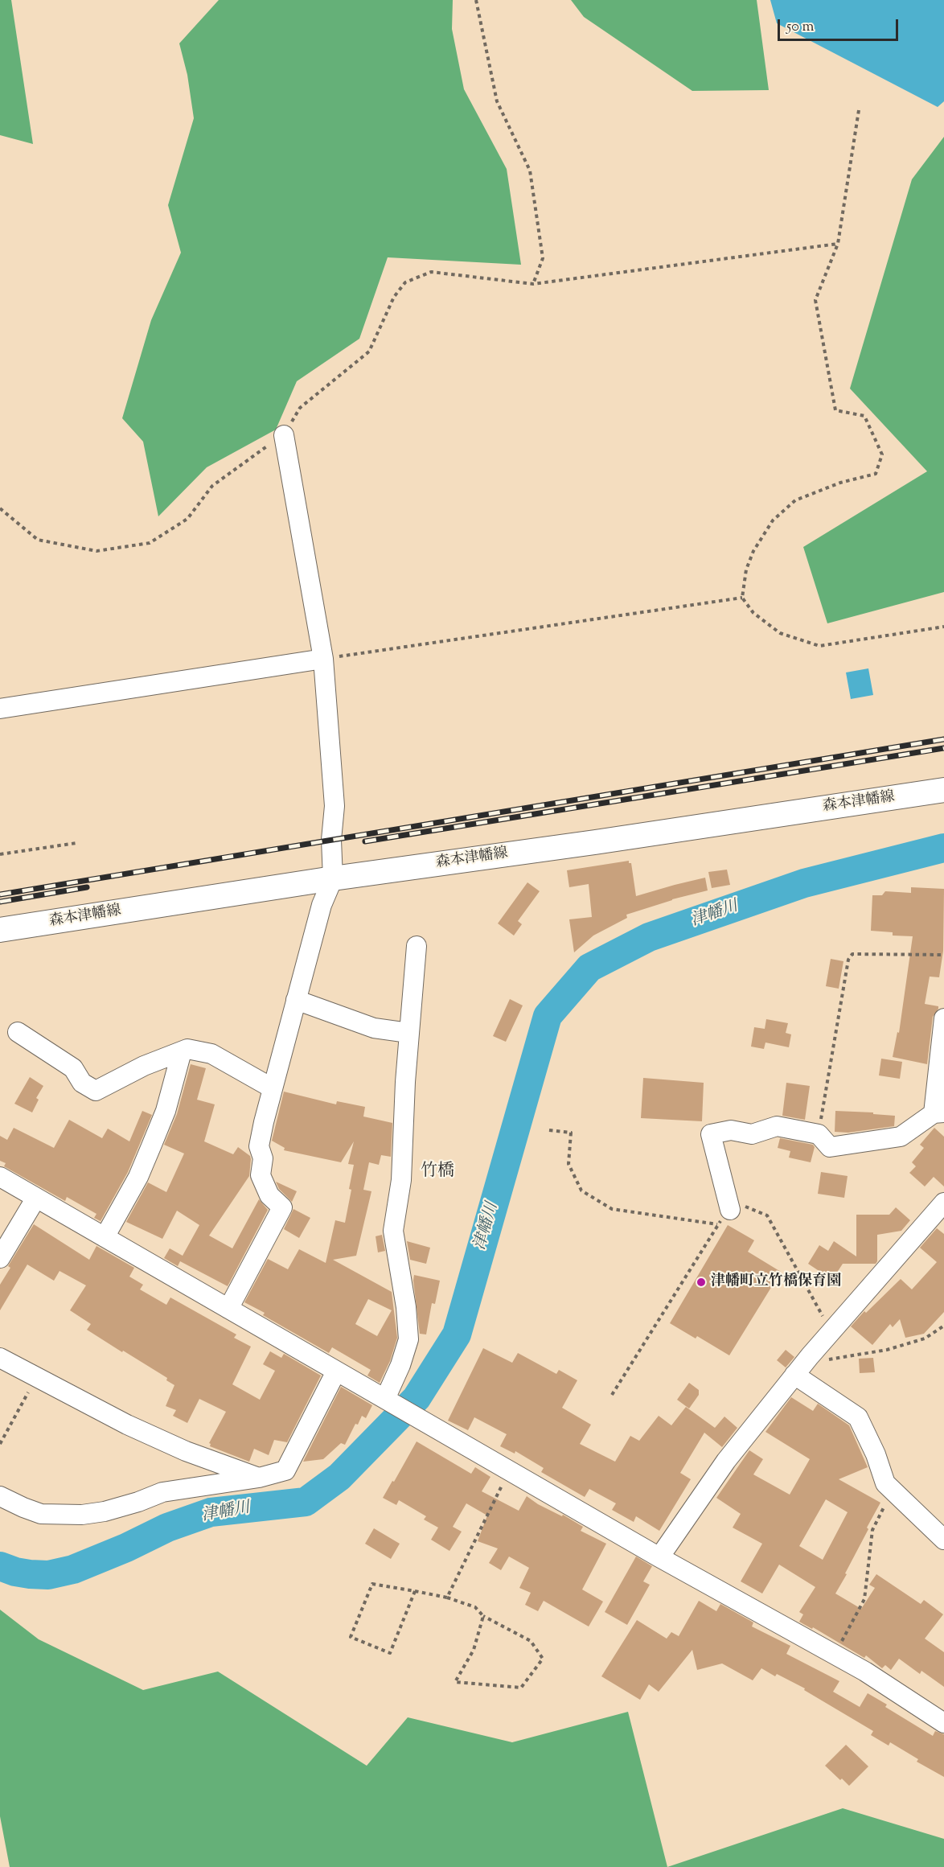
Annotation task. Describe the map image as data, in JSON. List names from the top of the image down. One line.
{"streets":{"main road":["森本津幡線"]},"districts":["竹橋"],"water":["津幡川"],"places":["津幡町立竹橋保育園"],"scale_bar":"50 m"}
